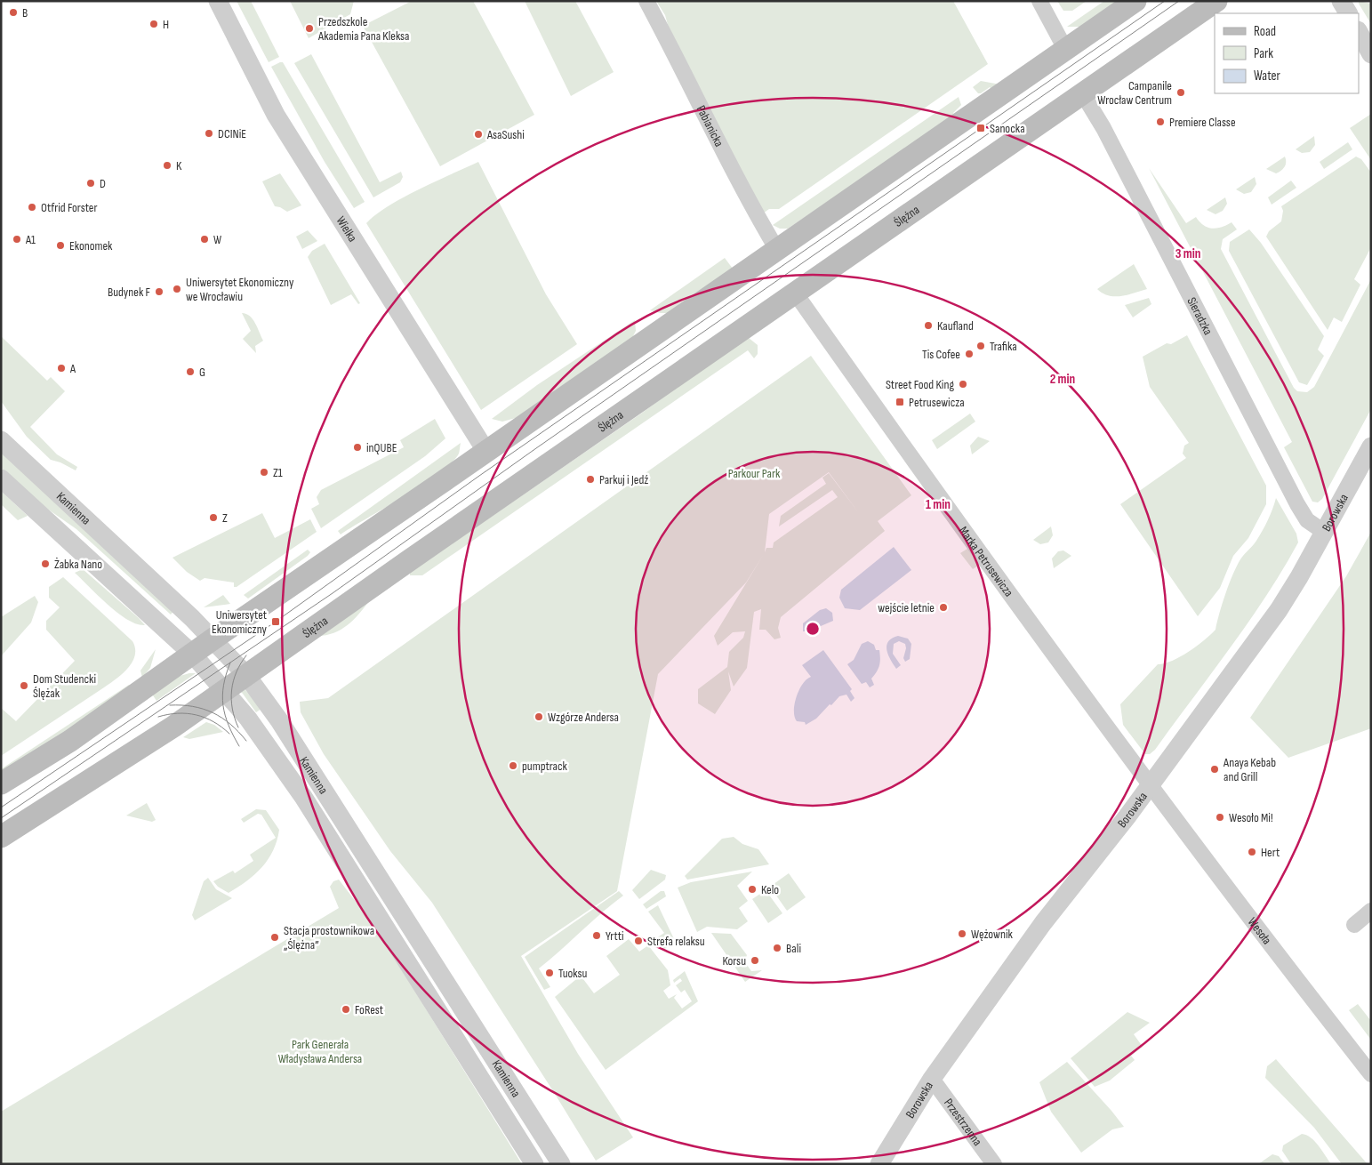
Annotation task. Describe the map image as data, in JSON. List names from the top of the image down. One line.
{"streets":{"main road":["Ślężna"],"street":["Pabianicka","Wielka","Sieradzka","Kamienna","Borowska","Marka Petrusewicza","Wesoła","Przestrzenna"]},"crossings":[["Ślężna","Sieradzka"],["Ślężna","Kamienna"],["Ślężna","Marka Petrusewicza"],["Sieradzka","Borowska"],["Borowska","Marka Petrusewicza"],["Borowska","Wesoła"],["Borowska","Przestrzenna"],["Marka Petrusewicza","Wesoła"]],"parks":["Parkour Park","Park Generała Władysława Andersa"],"places":{"other":["B","H","Przedszkole Akademia Pana Kleksa","Campanile Wrocław Centrum","Premiere Classe","DCINiE","AsaSushi","K","D","Otfrid Forster","A1","W","Ekonomek","Uniwersytet Ekonomiczny we Wrocławiu","Budynek F","Kaufland","Trafika","Tis Cofee","A","G","Street Food King","inQUBE","Z1","Parkuj i Jedź","Z","Żabka Nano","wejście letnie","Dom Studencki Ślężak","Wzgórze Andersa","pumptrack","Anaya Kebab and Grill","Wesoło Mi!","Hert","Kelo","Wężownik","Yrtti","Stacja prostownikowa „Ślężna”","Strefa relaksu","Bali","Korsu","Tuoksu","FoRest"],"transit":["Sanocka","Petrusewicza","Uniwersytet Ekonomiczny"]},"legend":["Road","Park","Water"],"rings":["3 min","2 min","1 min"]}
